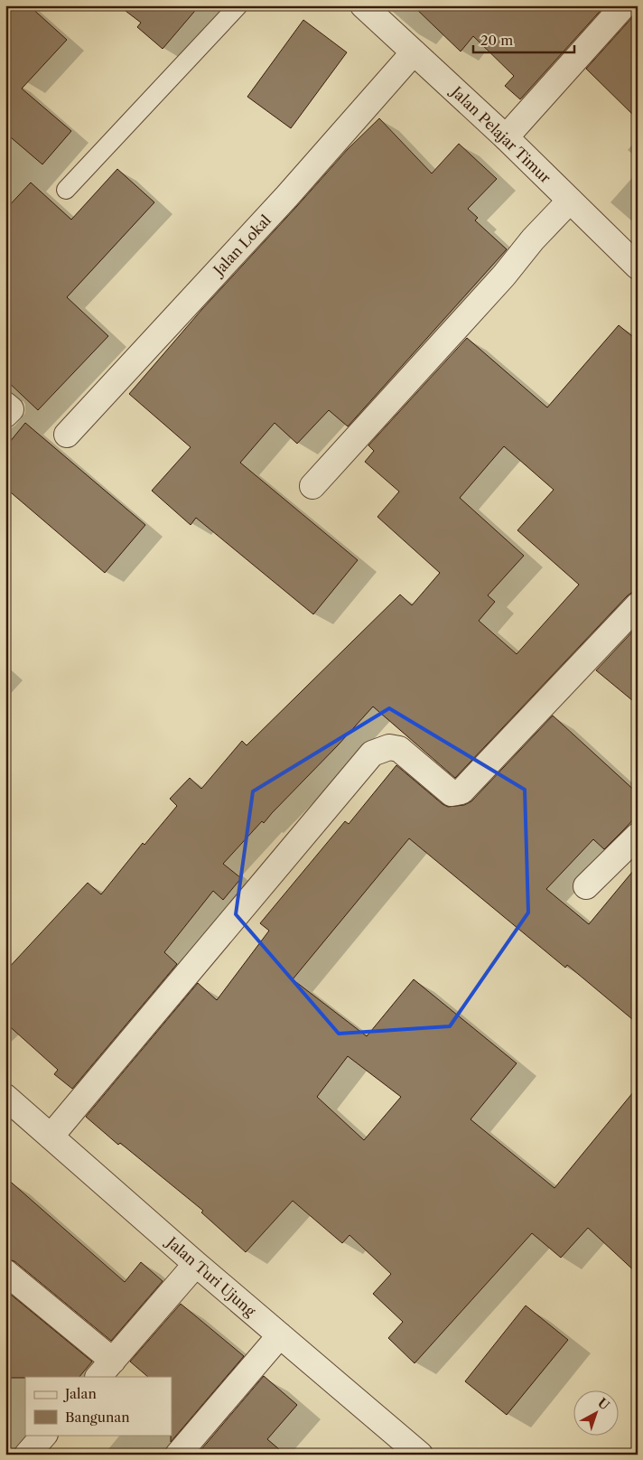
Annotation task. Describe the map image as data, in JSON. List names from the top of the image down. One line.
{"streets":{"street":["Jalan Pelajar Timur","Jalan Lokal","Jalan Turi Ujung"]},"crossings":[["Jalan Pelajar Timur","Jalan Lokal"]],"legend":["Jalan","Bangunan"],"scale_bar":"20 m","north":"top right"}
